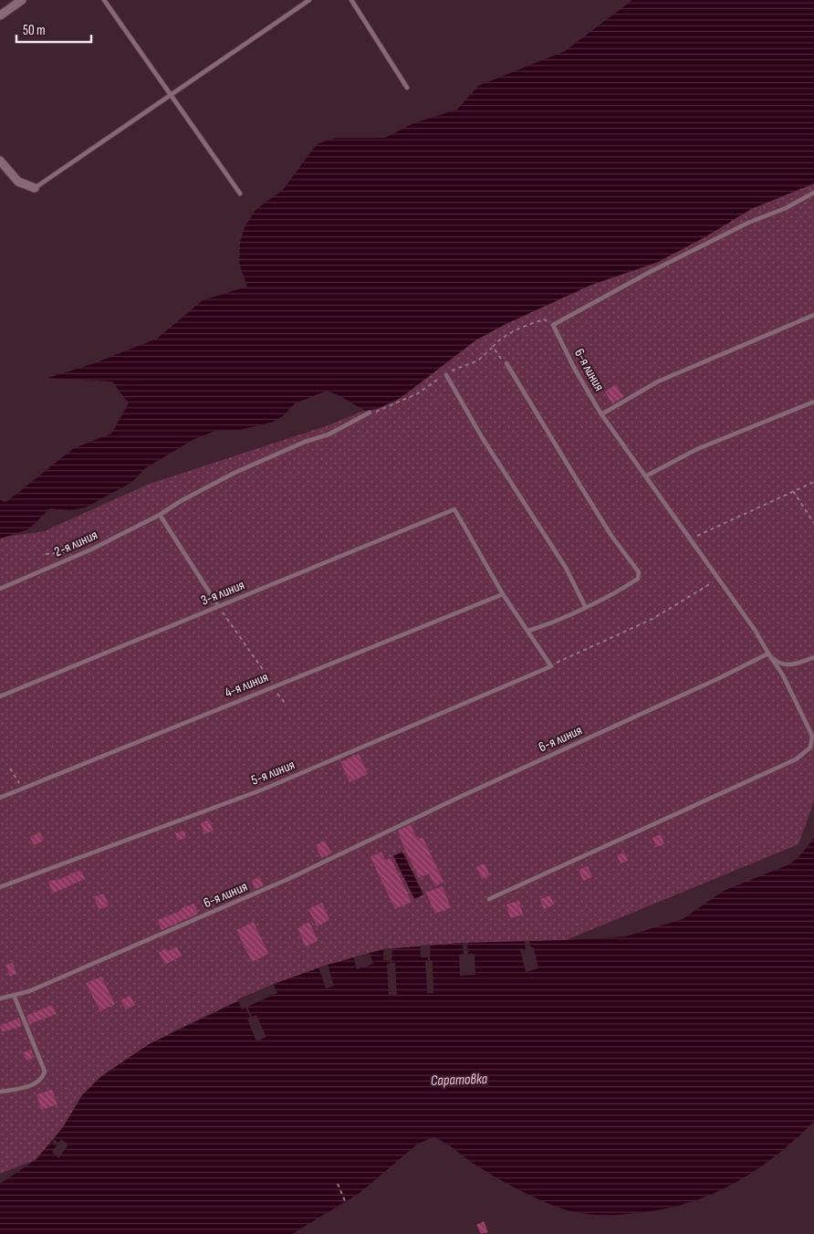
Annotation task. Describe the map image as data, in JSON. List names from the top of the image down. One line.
{"streets":{"lane":["6-я линия","2-я линия","3-я линия","4-я линия","5-я линия"]},"crossings":[["3-я линия","4-я линия"]],"water":["Саратовка"],"scale_bar":"50 m"}
